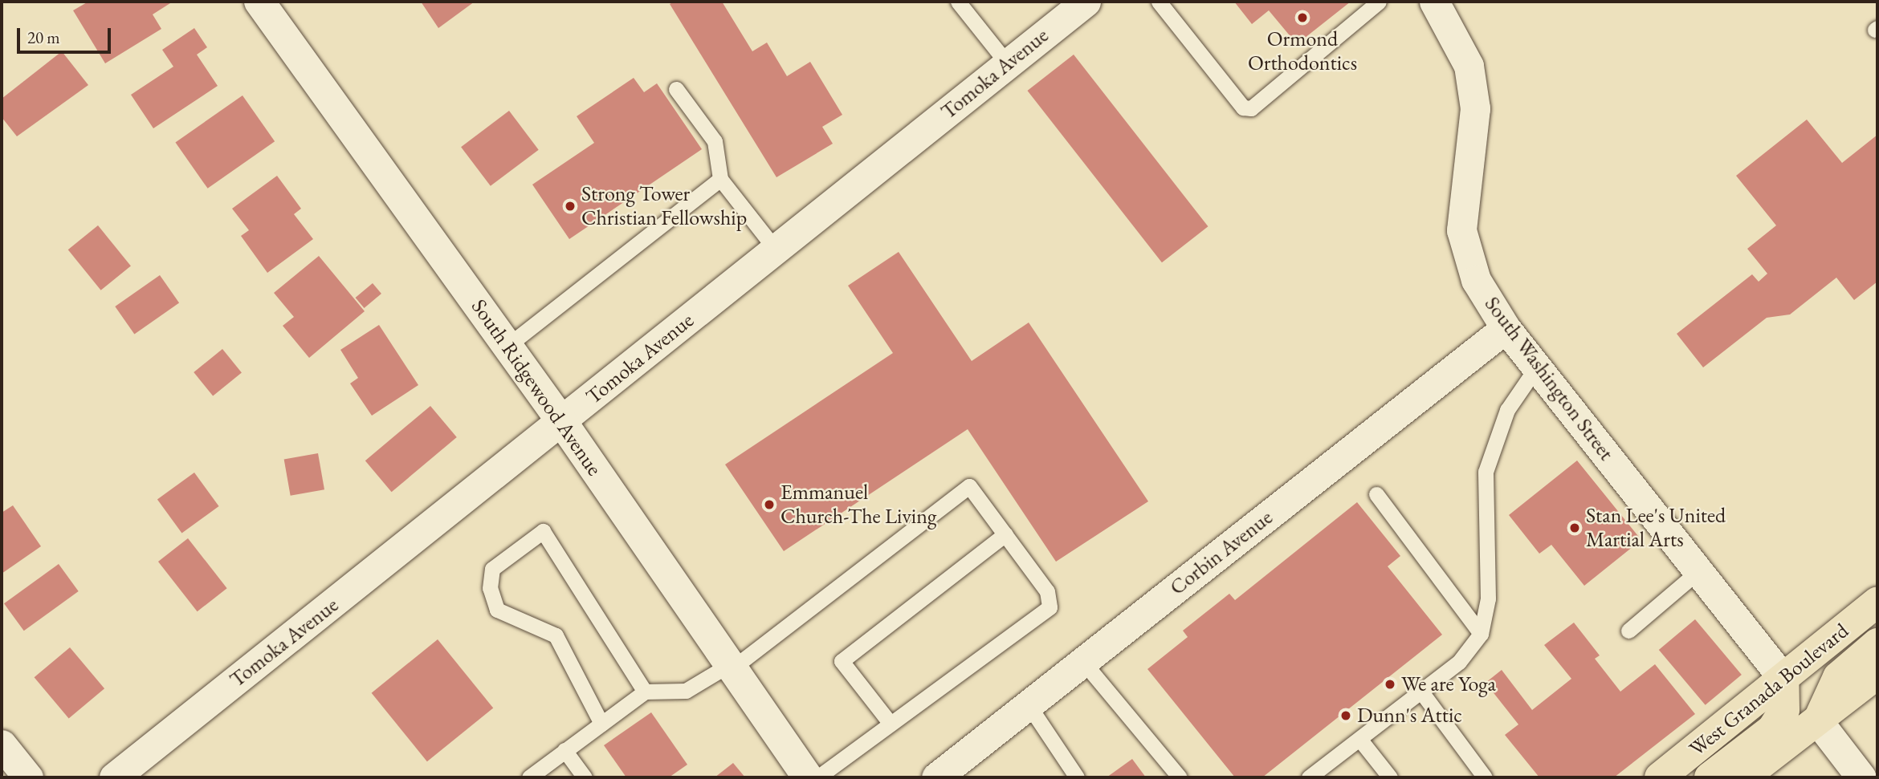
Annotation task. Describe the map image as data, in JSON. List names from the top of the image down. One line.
{"streets":{"main road":["West Granada Boulevard"],"street":["Tomoka Avenue","South Washington Street","South Ridgewood Avenue","Corbin Avenue"]},"crossings":[["Tomoka Avenue","South Ridgewood Avenue"],["South Washington Street","Corbin Avenue"],["South Washington Street","West Granada Boulevard"]],"places":["Ormond Orthodontics","Strong Tower Christian Fellowship","Emmanuel Church-The Living","Stan Lee's United Martial Arts","We are Yoga","Dunn's Attic"],"scale_bar":"20 m"}
